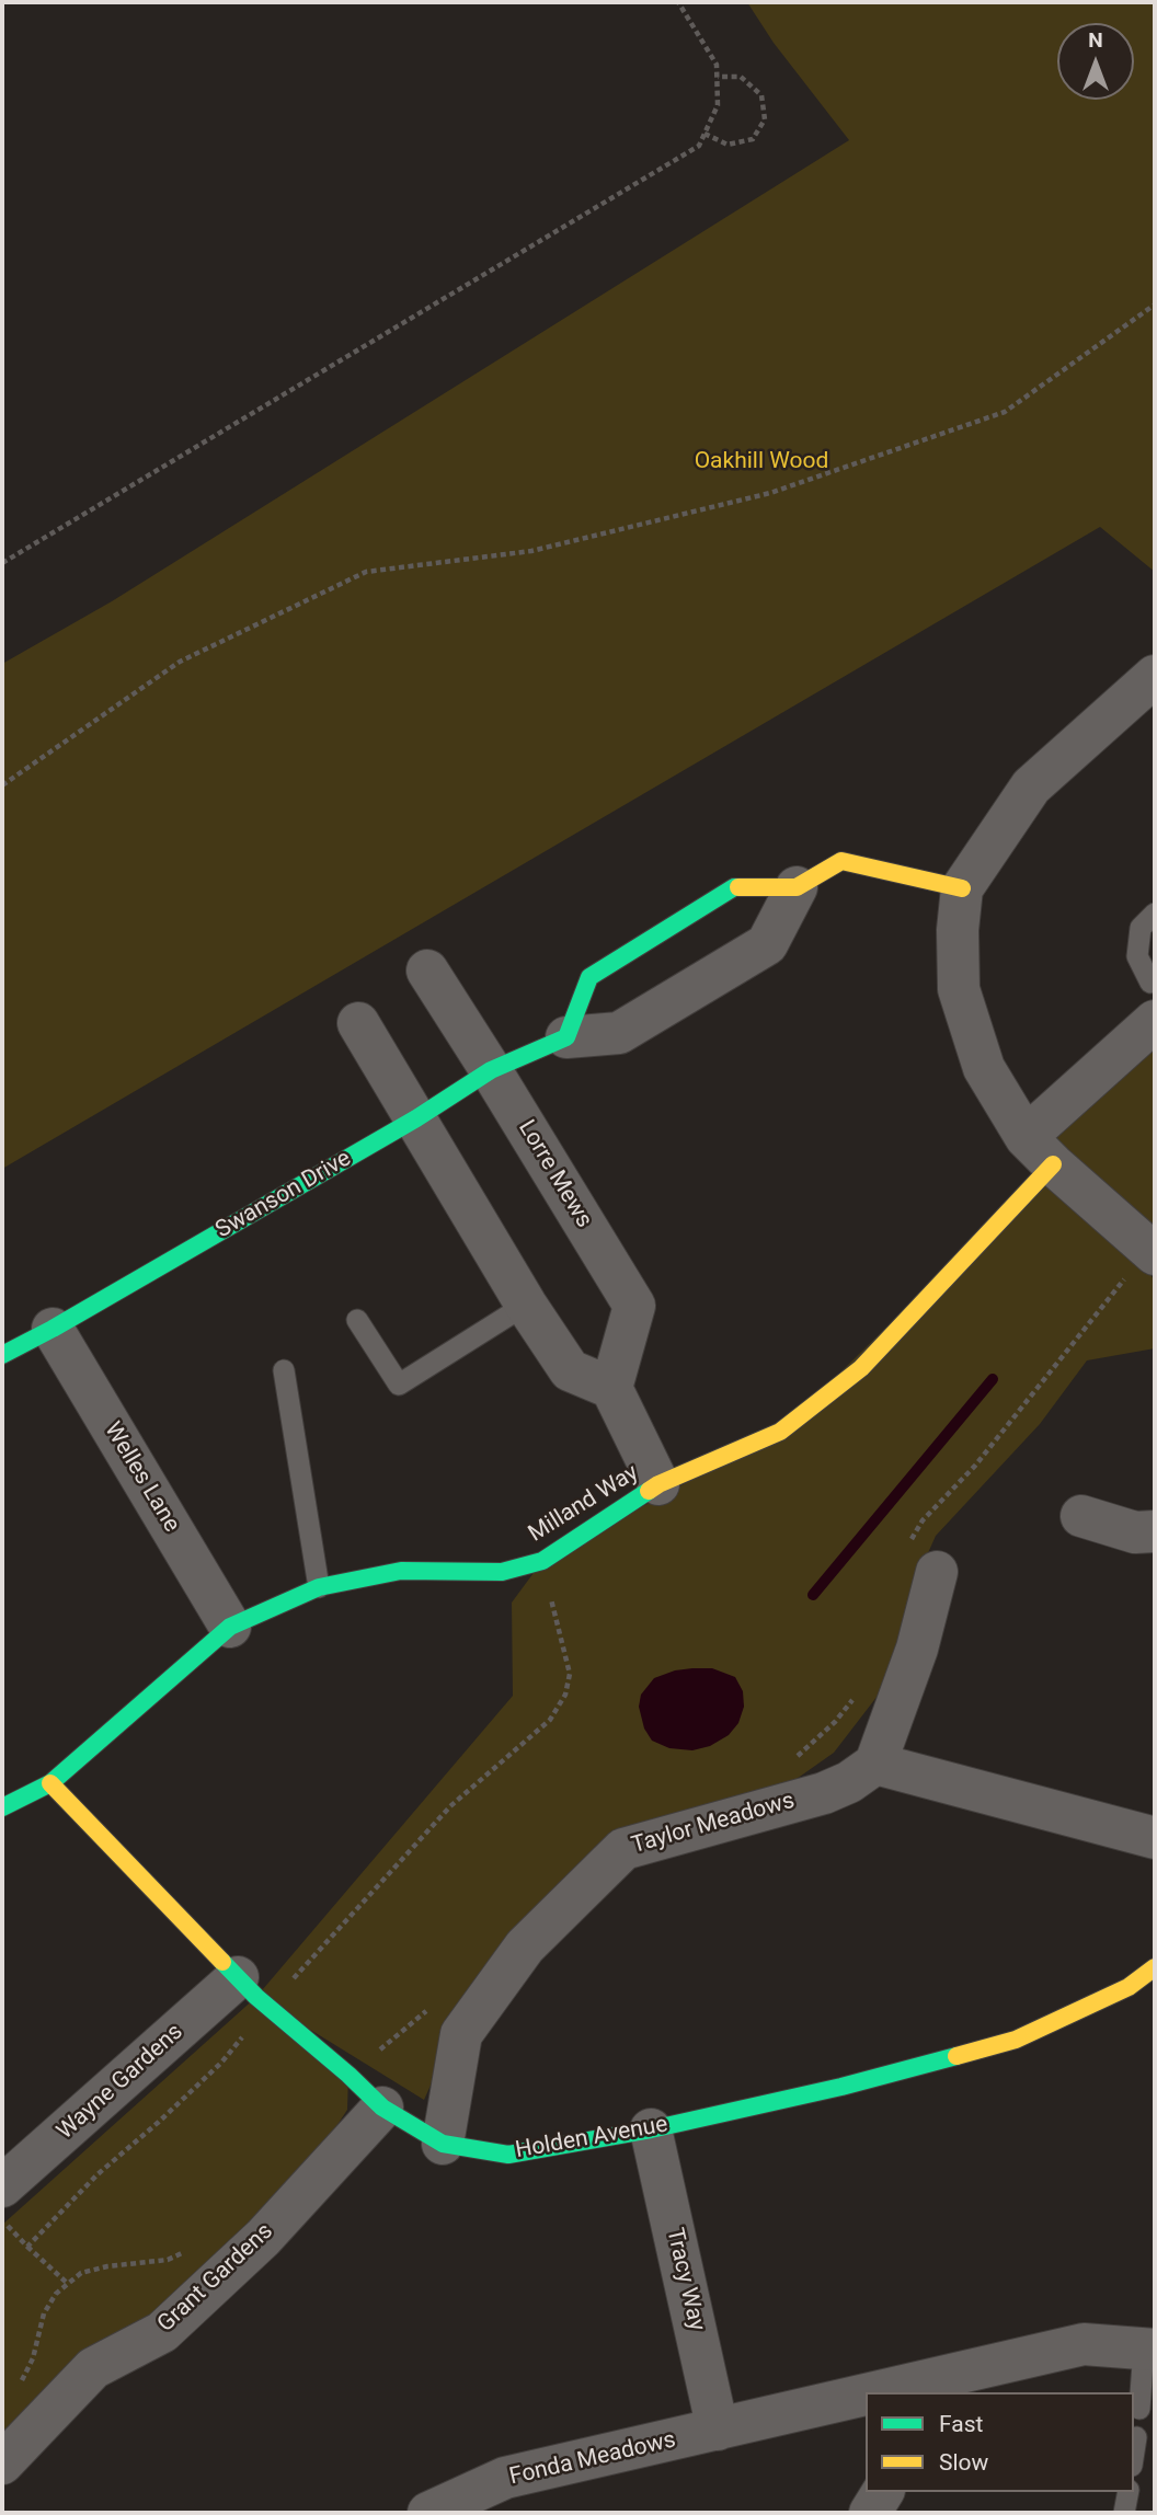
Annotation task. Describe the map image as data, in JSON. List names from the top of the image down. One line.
{"streets":{"street":["Lorre Mews","Swanson Drive","Welles Lane","Milland Way","Taylor Meadows","Wayne Gardens","Holden Avenue","Grant Gardens","Tracy Way","Fonda Meadows"]},"crossings":[["Lorre Mews","Swanson Drive"],["Swanson Drive","Welles Lane"],["Welles Lane","Milland Way"],["Milland Way","Holden Avenue"],["Taylor Meadows","Holden Avenue"],["Wayne Gardens","Holden Avenue"],["Holden Avenue","Grant Gardens"],["Holden Avenue","Tracy Way"],["Tracy Way","Fonda Meadows"]],"parks":["Oakhill Wood"],"legend":["Fast","Slow"],"north":"top"}
